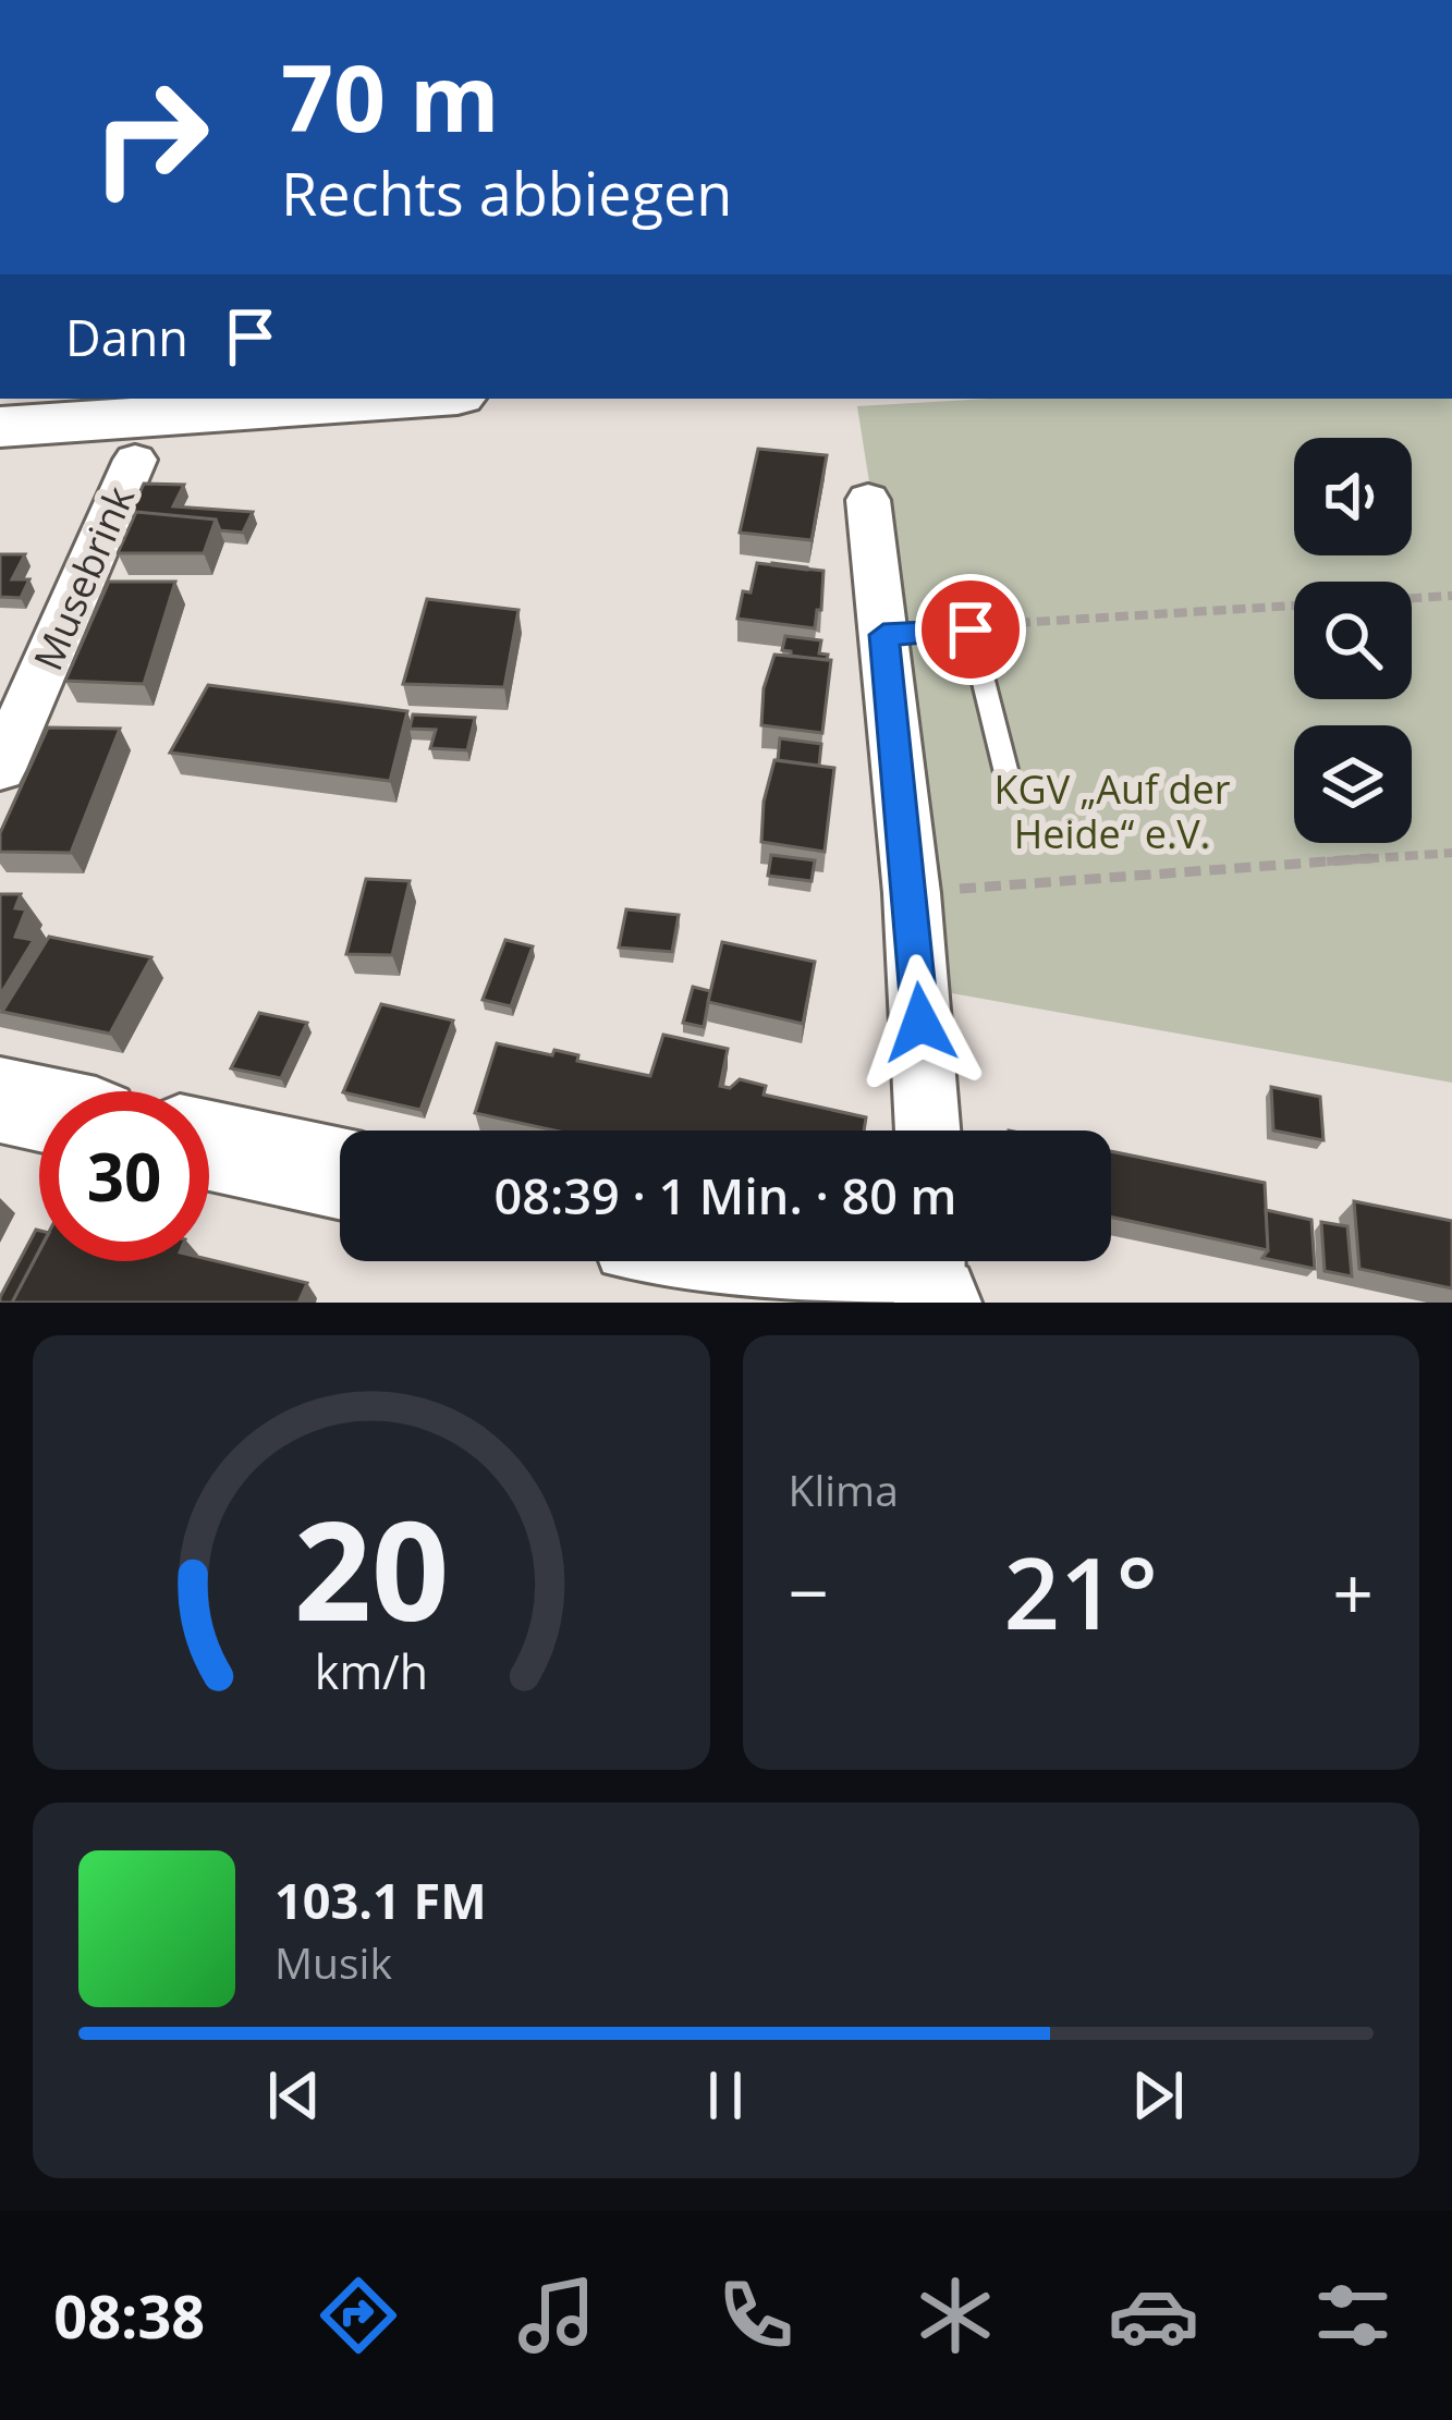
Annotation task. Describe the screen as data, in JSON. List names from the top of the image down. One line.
{"streets":{"street":["Musebrink"]},"parks":["KGV „Auf der Heide“ e.V."],"page":{"turn":["70 m","Rechts abbiegen"],"then":"Dann","limit":"30","trip":"08:39 · 1 Min. · 80 m","tile":"Klima","heat":["−","21°","+"],"song":["103.1 FM","Musik"],"tabs":"08:38","gauge":["20","km/h"]}}
